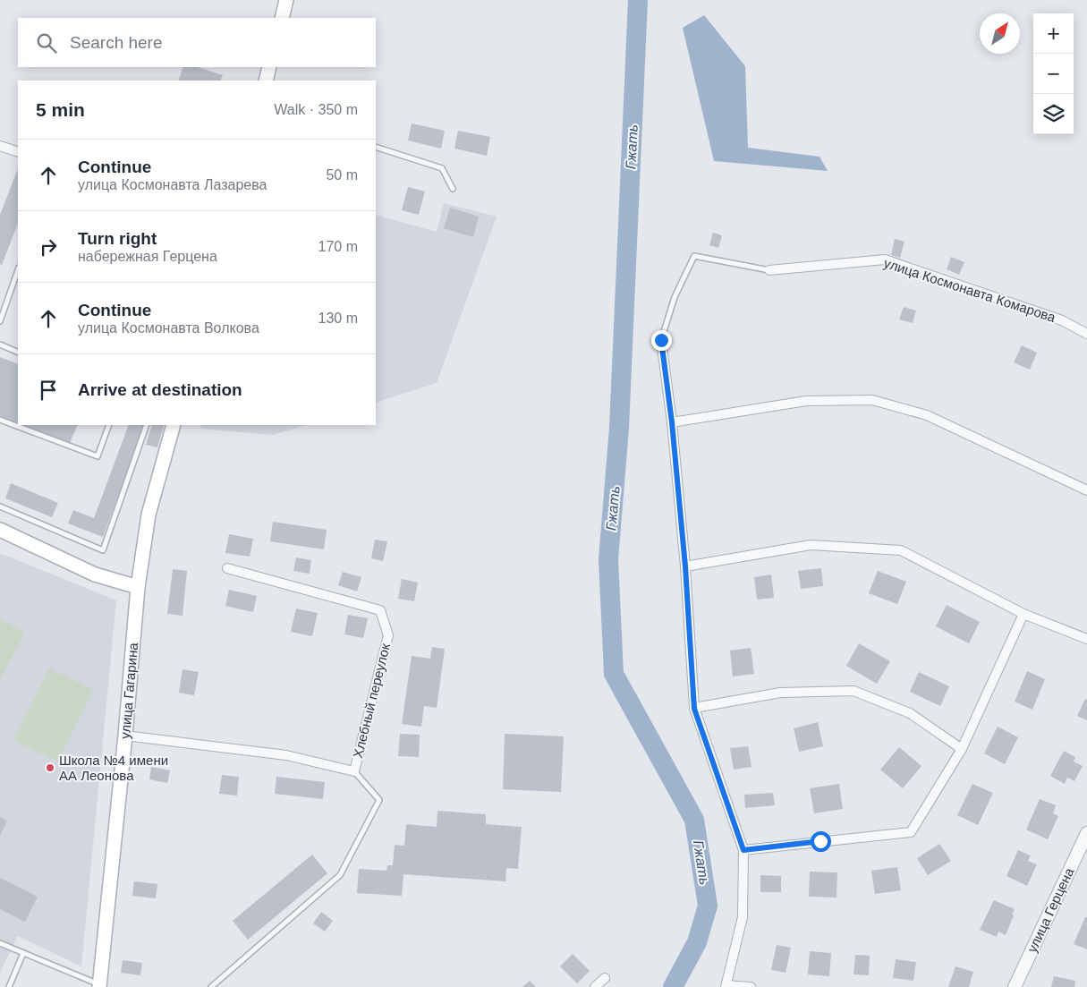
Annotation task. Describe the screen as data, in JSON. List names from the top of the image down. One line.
{"streets":{"main road":["улица Гагарина"],"street":["улица Космонавта Комарова","Хлебный переулок","улица Герцена"]},"crossings":[["улица Гагарина","Хлебный переулок"]],"water":["Гжать"],"places":["Школа №4 имени АА Леонова"],"north":"top right","page":{"map_buttons":["+","−"],"search":"Search here","heading":["5 min","Walk · 350 m"],"list":[["Continue","улица Космонавта Лазарева","50 m"],["Turn right","набережная Герцена","170 m"],["Continue","улица Космонавта Волкова","130 m"],"Arrive at destination"]}}
